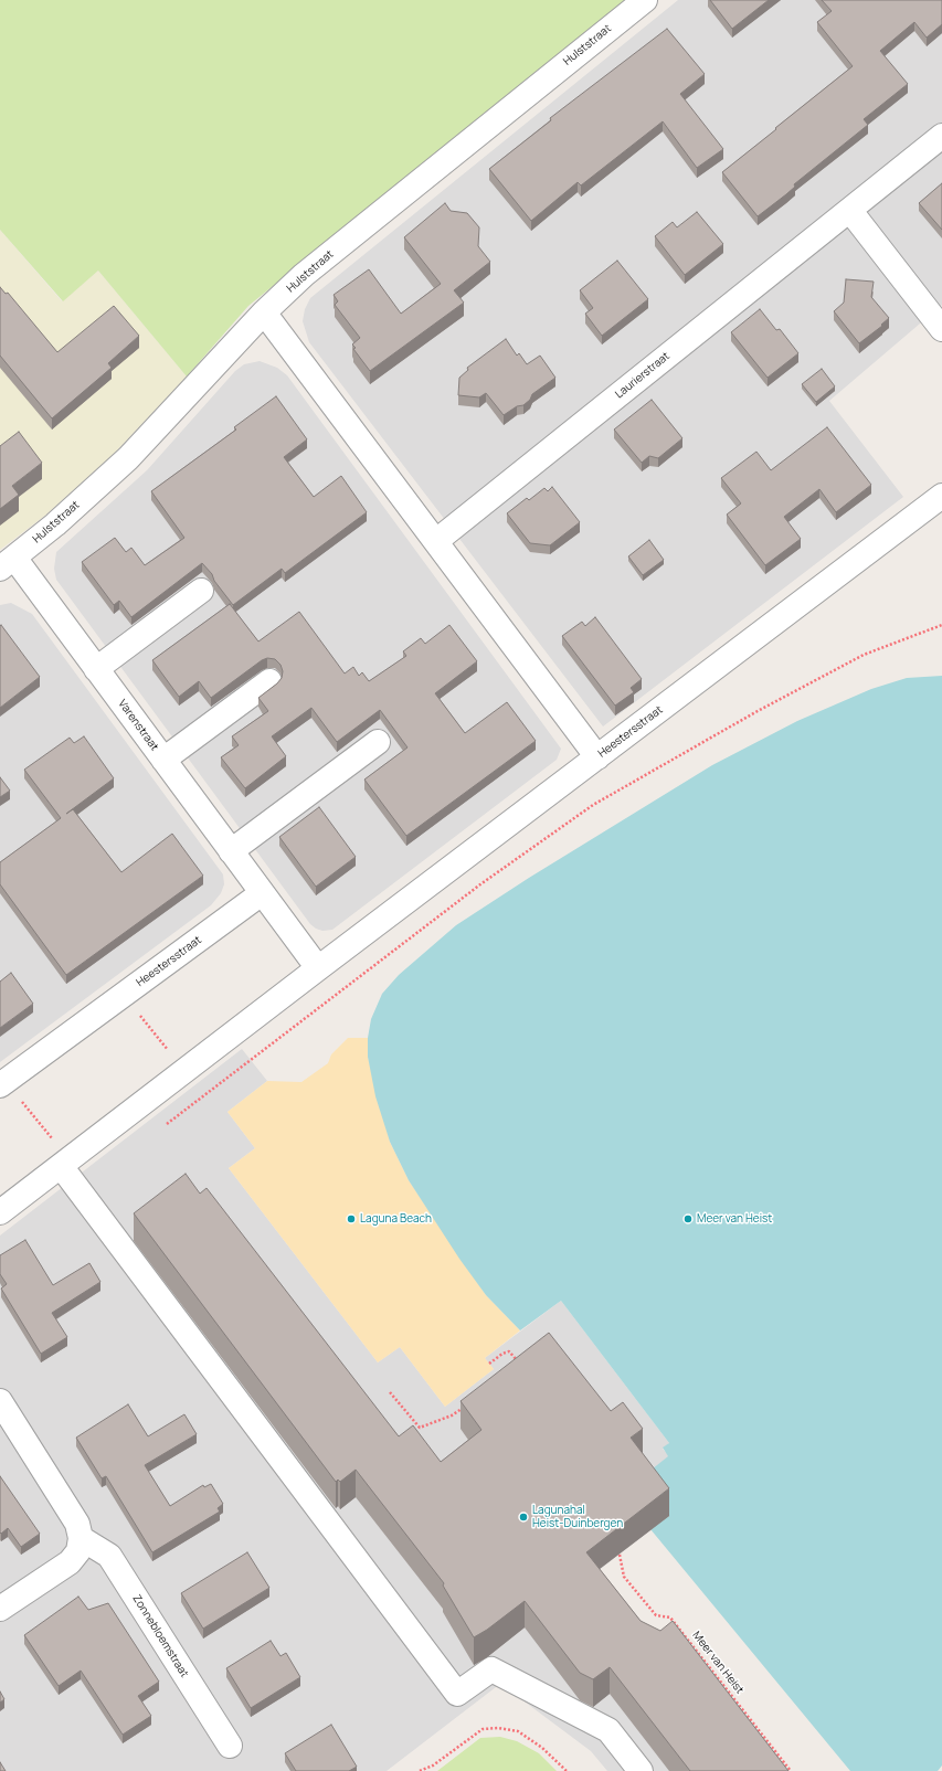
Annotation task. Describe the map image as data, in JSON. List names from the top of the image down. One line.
{"streets":{"street":["Hulststraat","Laurierstraat","Varenstraat","Heestersstraat","Zonnebloemstraat"],"path":["Meer van Heist"]},"crossings":[["Hulststraat","Varenstraat"],["Varenstraat","Heestersstraat"]],"places":["Laguna Beach","Meer van Heist","Lagunahal Heist-Duinbergen"]}
